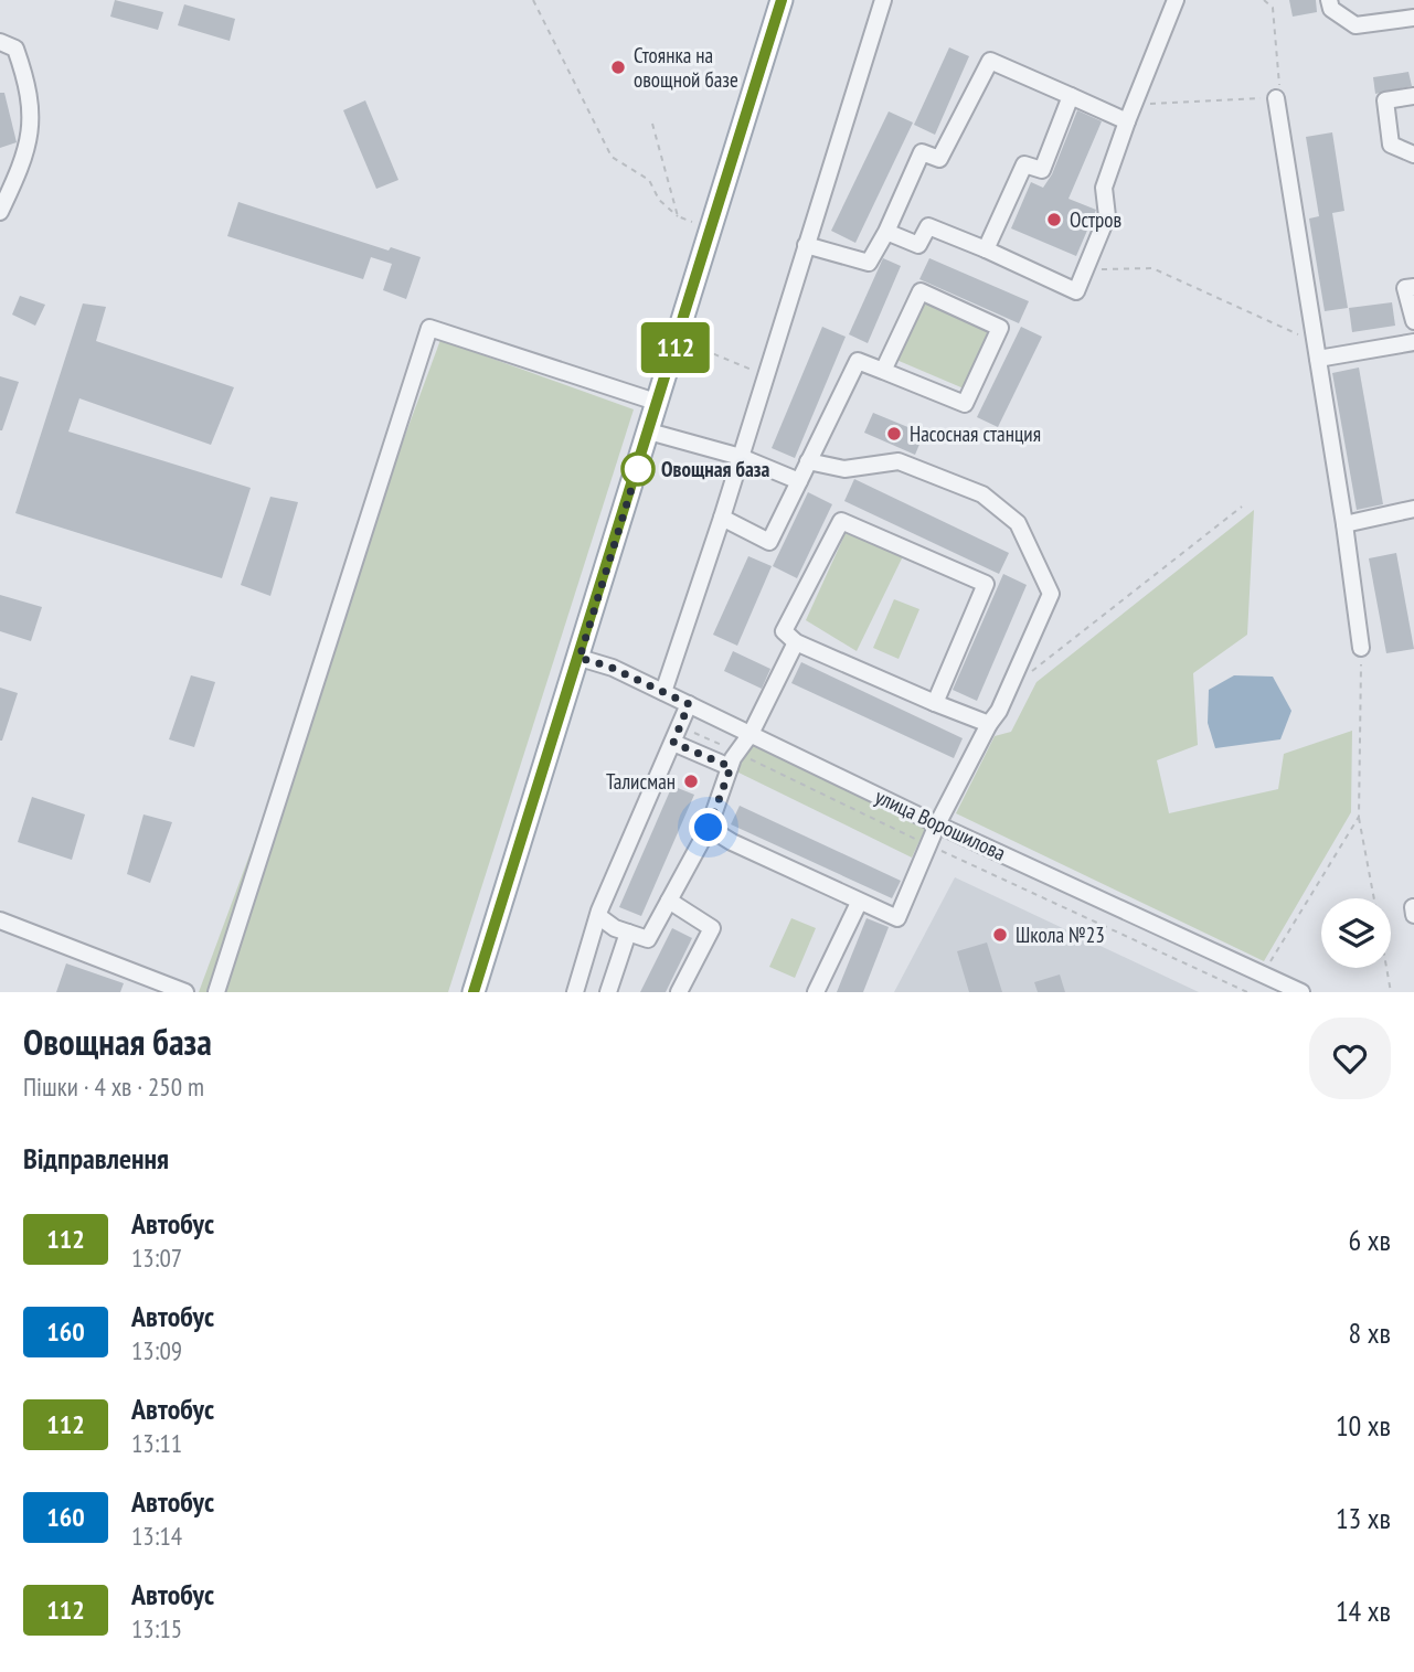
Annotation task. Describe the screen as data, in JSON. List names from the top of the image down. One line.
{"streets":{"street":["улица Ворошилова"]},"places":["Стоянка на овощной базе","Остров","Насосная станция","Овощная база","Талисман","Школа №23"],"lines":["bus line 112"],"page":{"on_map":"112","heading":[["Овощная база","Пішки · 4 хв · 250 m"],"Відправлення"],"list":[{"mark":"112","name":"Автобус","note":"13:07","value":"6 хв"},{"mark":"160","name":"Автобус","note":"13:09","value":"8 хв"},{"mark":"112","name":"Автобус","note":"13:11","value":"10 хв"},{"mark":"160","name":"Автобус","note":"13:14","value":"13 хв"},{"mark":"112","name":"Автобус","note":"13:15","value":"14 хв"}]}}
